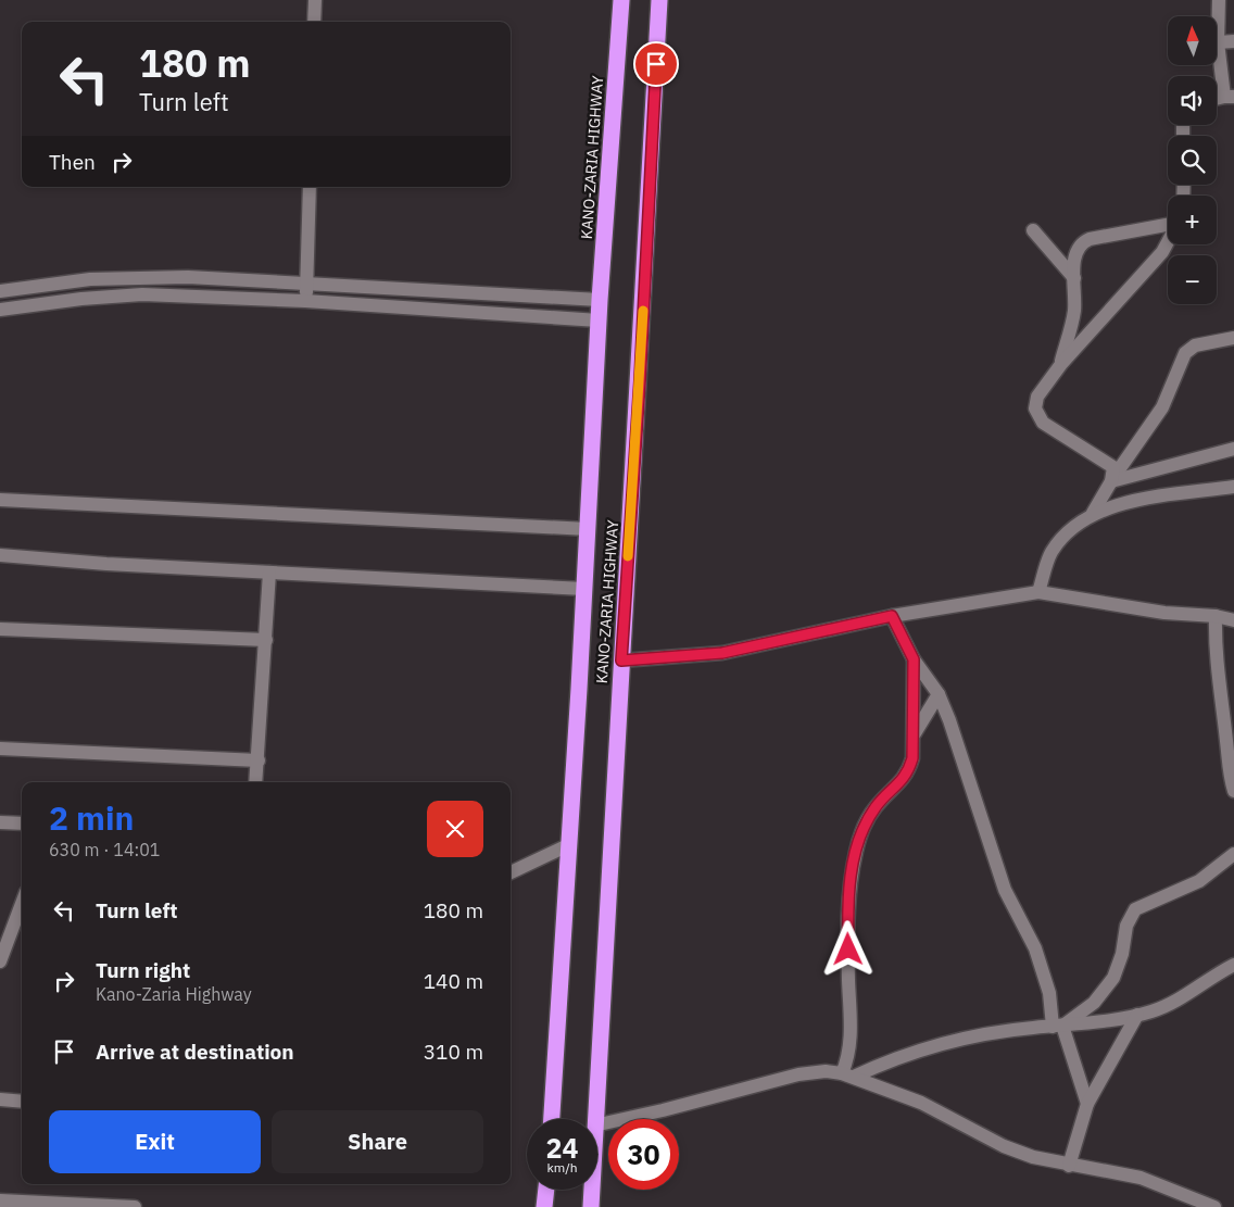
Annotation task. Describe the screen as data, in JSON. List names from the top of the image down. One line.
{"streets":{"highway":["KANO-ZARIA HIGHWAY"]},"north":"top","page":{"map_buttons":["+","−"],"turn":["180 m","Turn left"],"then":"Then","heading":["2 min","630 m · 14:01"],"list":[{"name":"Turn left","value":"180 m"},{"name":"Turn right","note":"Kano-Zaria Highway","value":"140 m"},{"name":"Arrive at destination","value":"310 m"}],"buttons":["Exit","Share"],"speed":"24 km/h","limit":"30"}}
